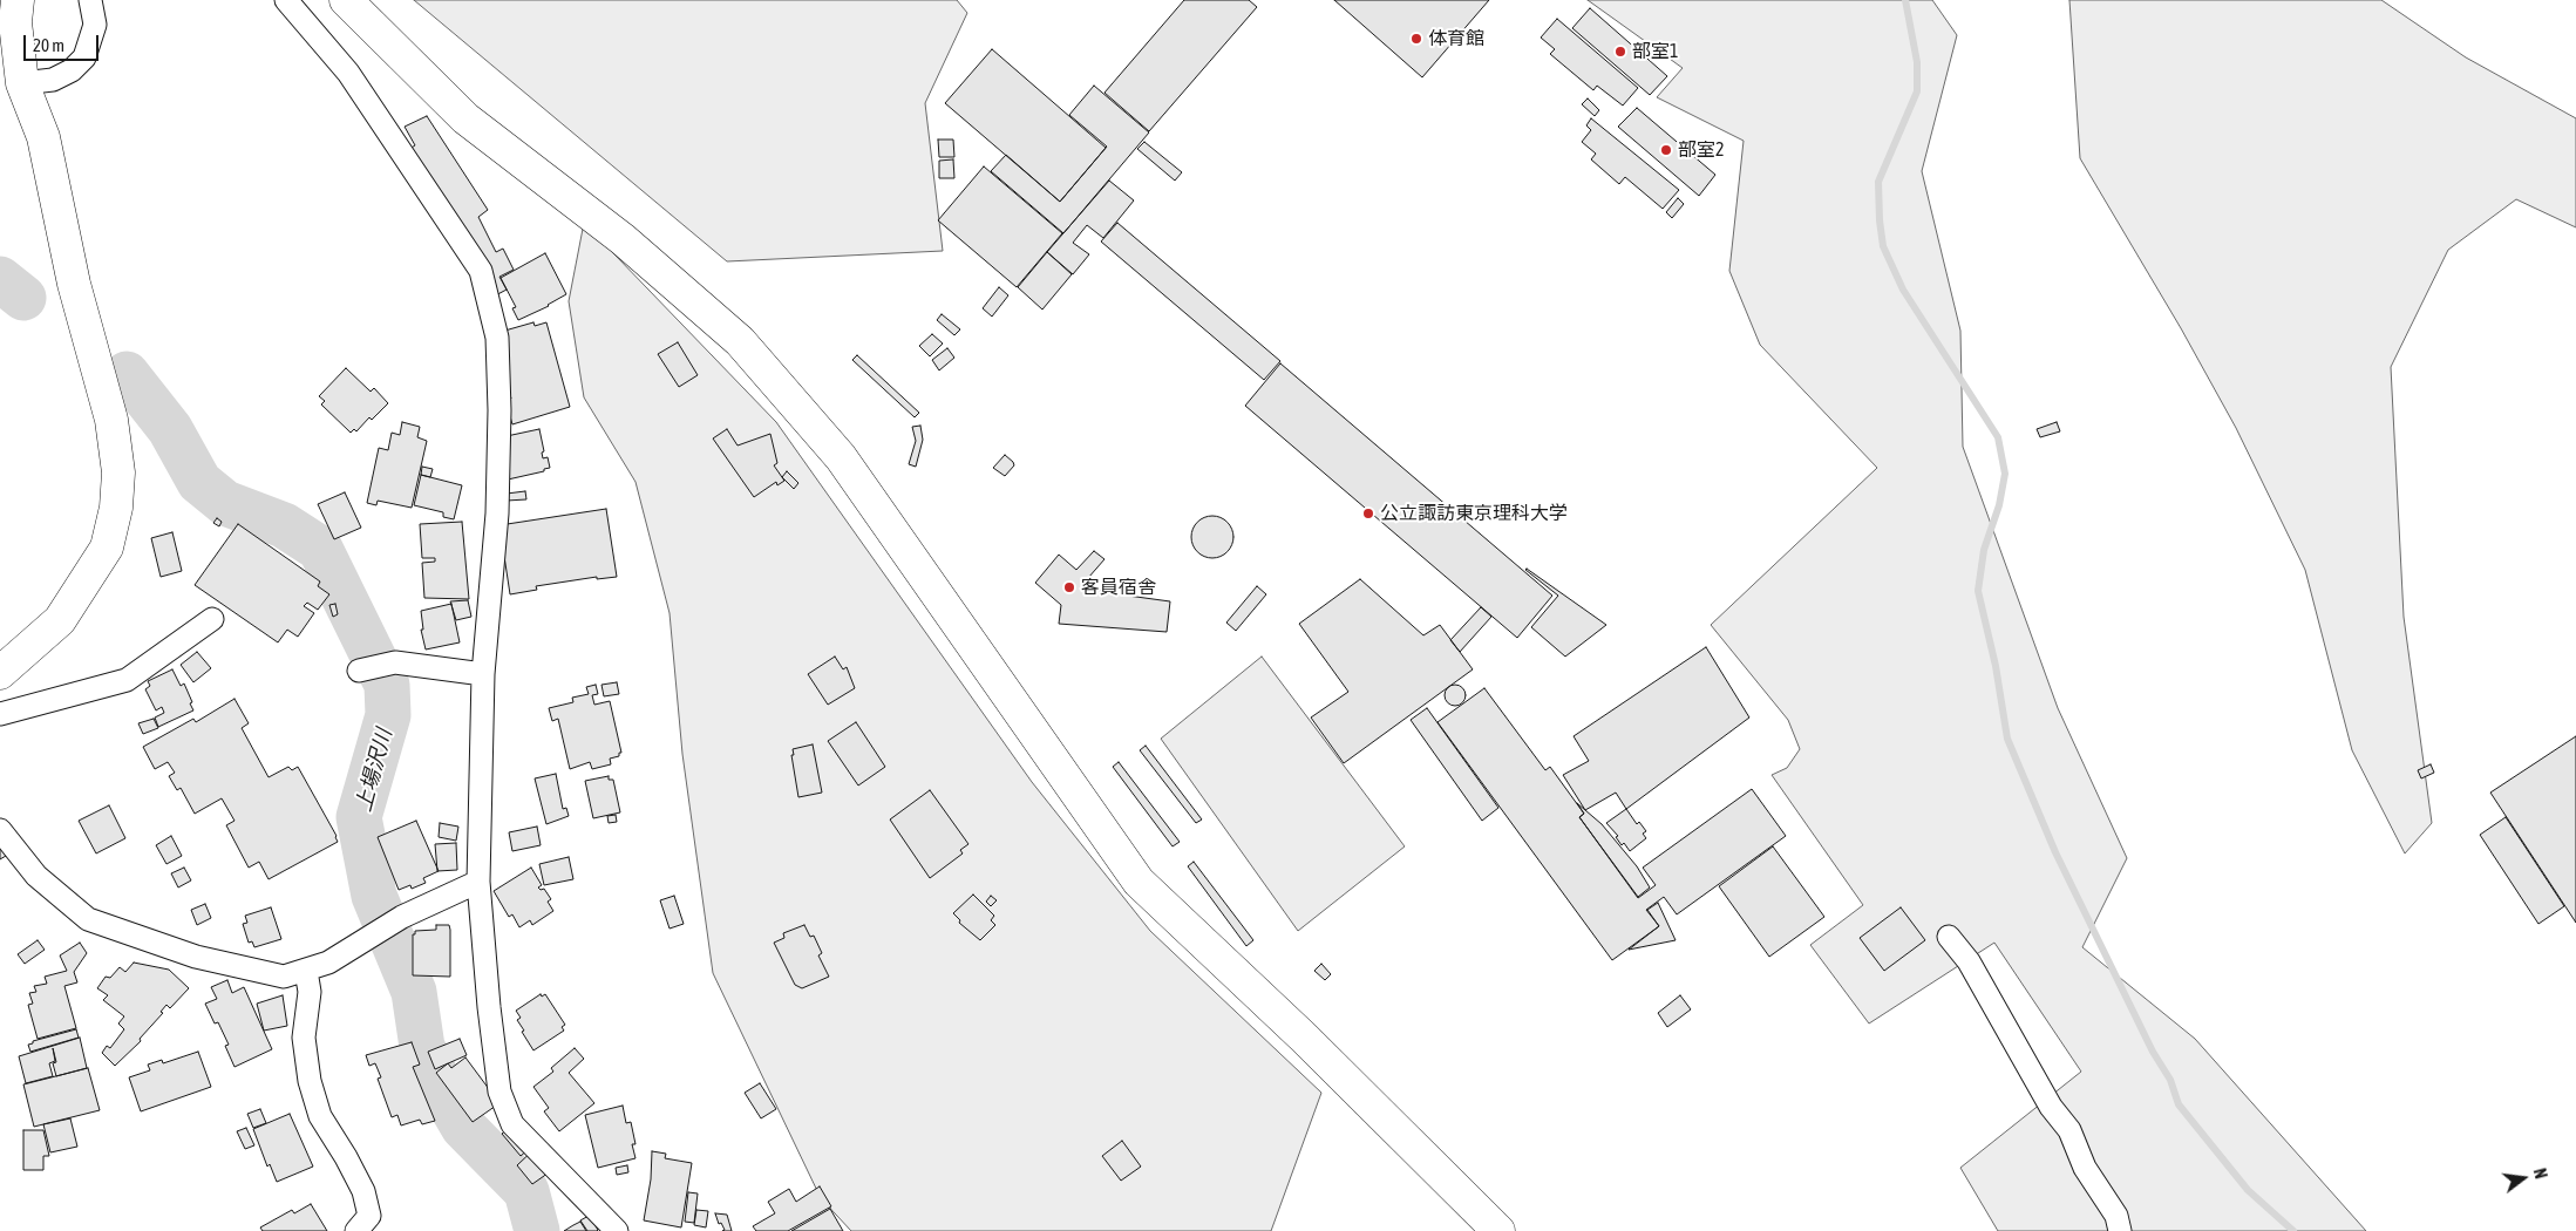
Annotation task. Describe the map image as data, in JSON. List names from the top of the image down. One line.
{"water":["上場沢川"],"places":["体育館","部室1","部室2","公立諏訪東京理科大学","客員宿舎"],"scale_bar":"20 m","north":"right"}
